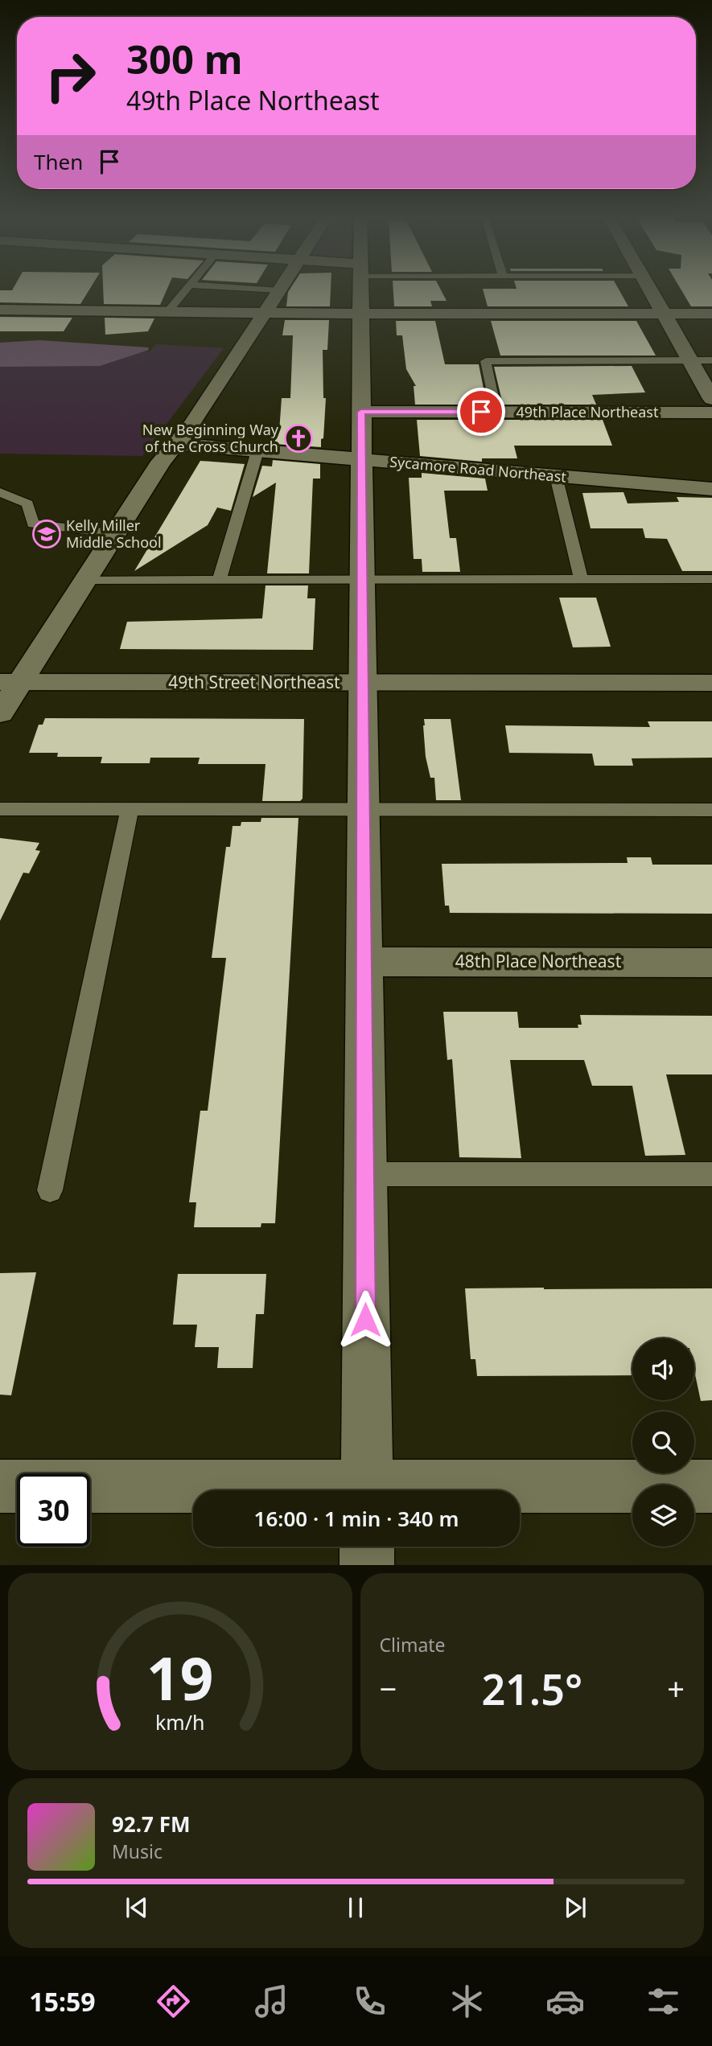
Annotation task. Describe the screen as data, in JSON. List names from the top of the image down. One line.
{"streets":{"street":["49th Place Northeast","Sycamore Road Northeast","49th Street Northeast","48th Place Northeast"]},"places":{"church":["New Beginning Way of the Cross Church"],"school or university":["Kelly Miller Middle School"]},"page":{"turn":["300 m","49th Place Northeast"],"then":"Then","limit":"30","trip":"16:00 · 1 min · 340 m","tile":"Climate","heat":["−","21.5°","+"],"song":["92.7 FM","Music"],"tabs":"15:59","gauge":["19","km/h"]}}
